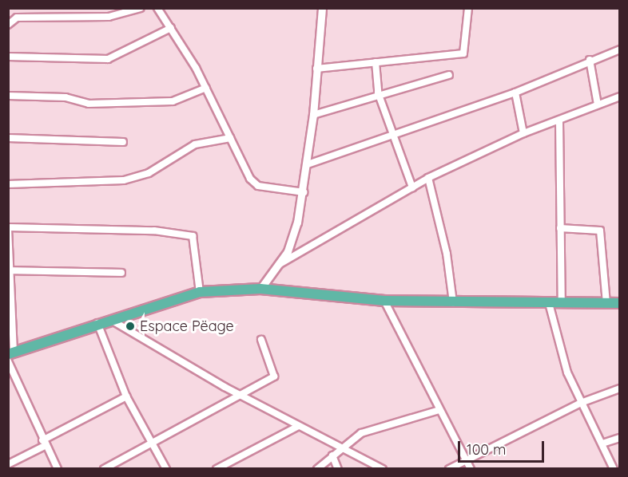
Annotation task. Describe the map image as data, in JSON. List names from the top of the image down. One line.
{"places":["Espace Pëage"],"scale_bar":"100 m"}
